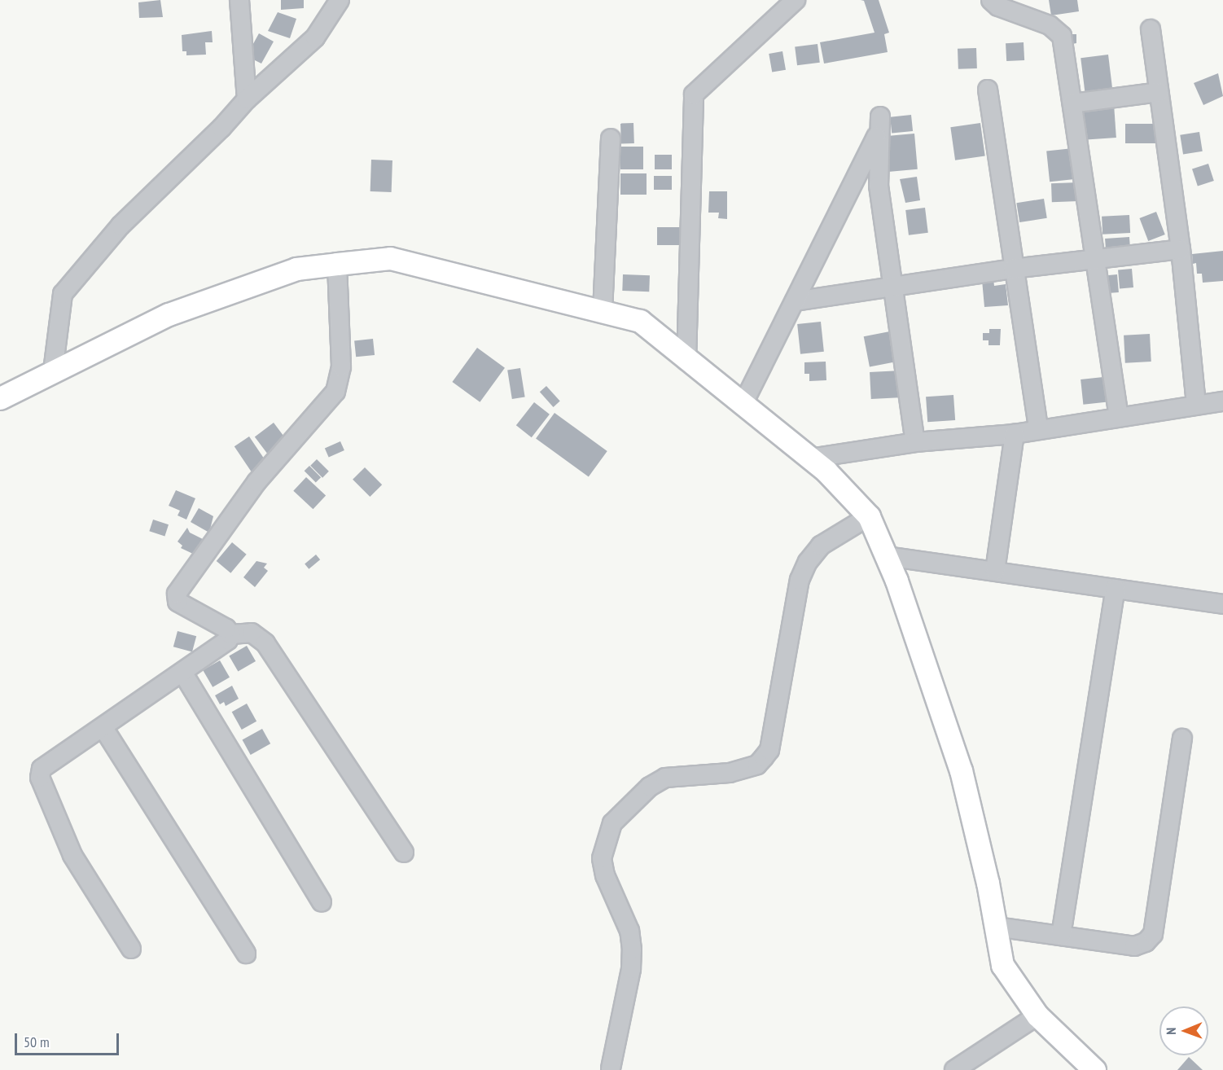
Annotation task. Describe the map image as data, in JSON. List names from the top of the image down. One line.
{"scale_bar":"50 m","north":"left"}
